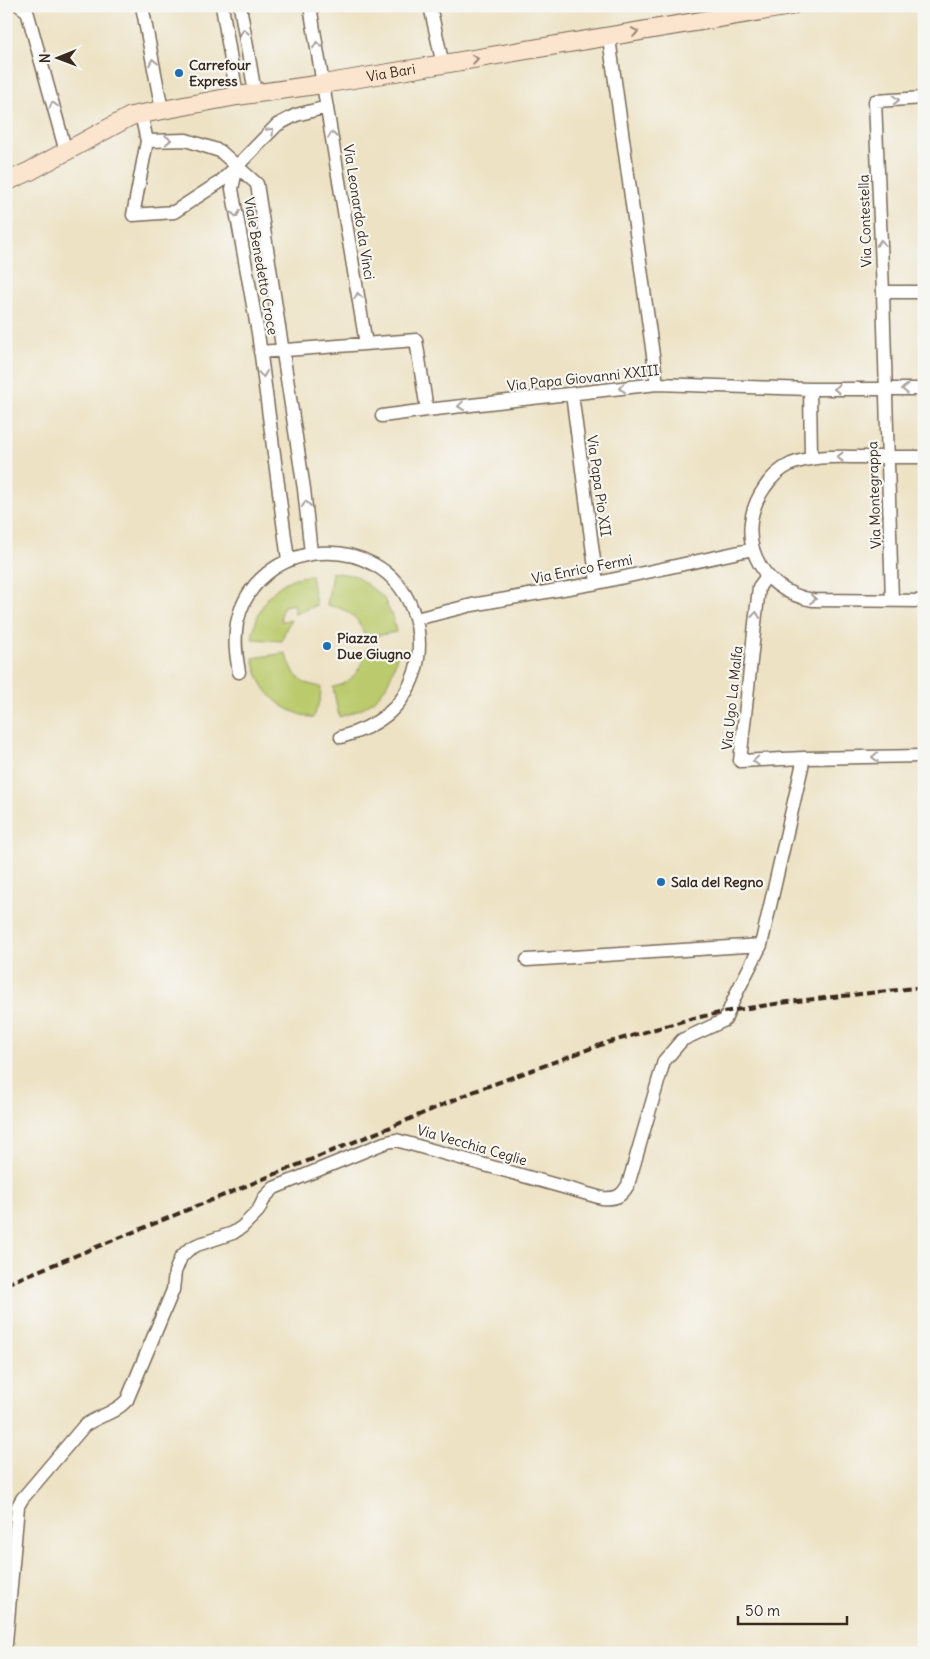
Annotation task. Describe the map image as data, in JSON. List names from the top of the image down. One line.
{"streets":{"street":["Via Bari","Via Leonardo da Vinci","Via Contestella","Viale Benedetto Croce","Via Papa Giovanni XXIII","Via Papa Pio XII","Via Montegrappa","Via Enrico Fermi","Via Ugo La Malfa","Via Vecchia Ceglie"]},"crossings":[["Via Bari","Via Leonardo da Vinci"],["Via Contestella","Via Papa Giovanni XXIII"],["Via Contestella","Via Montegrappa"],["Via Papa Giovanni XXIII","Via Papa Pio XII"],["Via Papa Giovanni XXIII","Via Montegrappa"],["Via Papa Pio XII","Via Enrico Fermi"],["Via Montegrappa","Via Enrico Fermi"],["Via Montegrappa","Via Ugo La Malfa"],["Via Enrico Fermi","Via Ugo La Malfa"],["Via Ugo La Malfa","Via Vecchia Ceglie"]],"one_way":["Via Bari","Via Contestella"],"places":["Carrefour Express","Piazza Due Giugno","Sala del Regno"],"scale_bar":"50 m","north":"left"}
